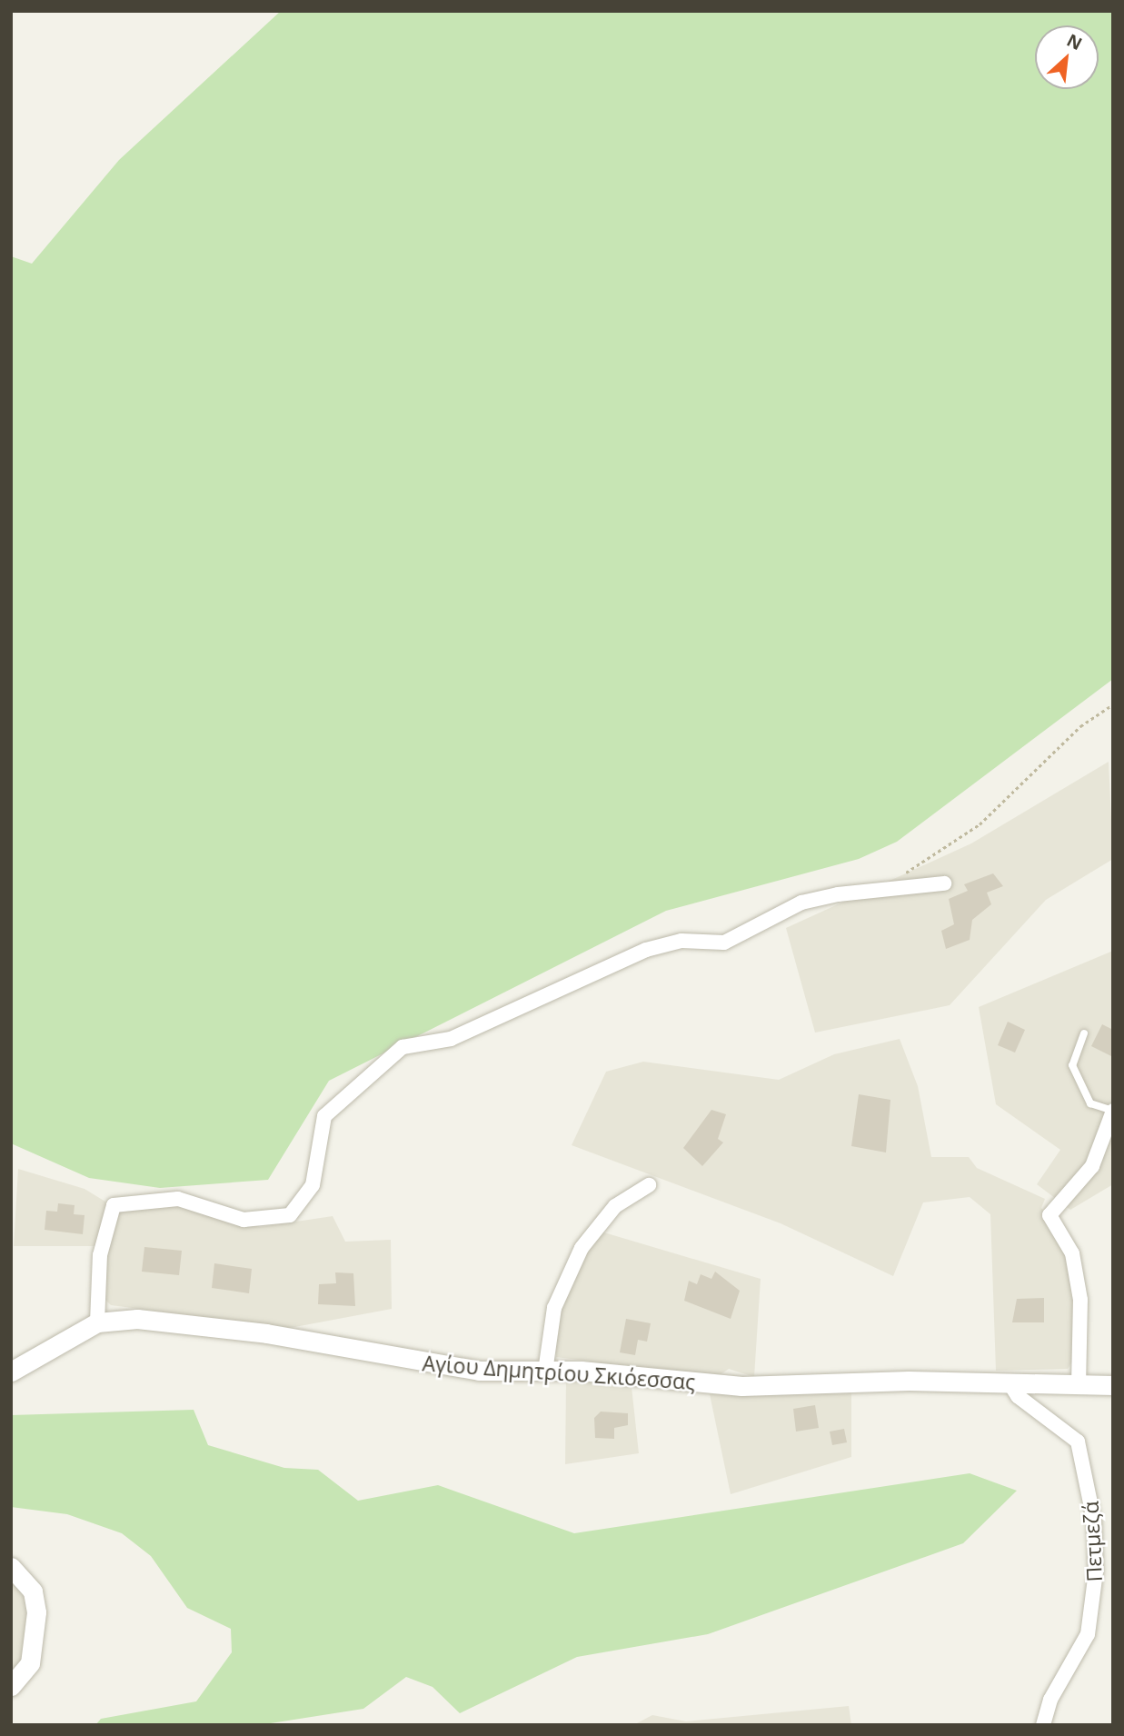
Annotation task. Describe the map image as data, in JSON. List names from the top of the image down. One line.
{"streets":{"street":["Αγίου Δημητρίου Σκιόεσσας","Πετμεζά"]},"crossings":[["Αγίου Δημητρίου Σκιόεσσας","Πετμεζά"]],"north":"top right"}
